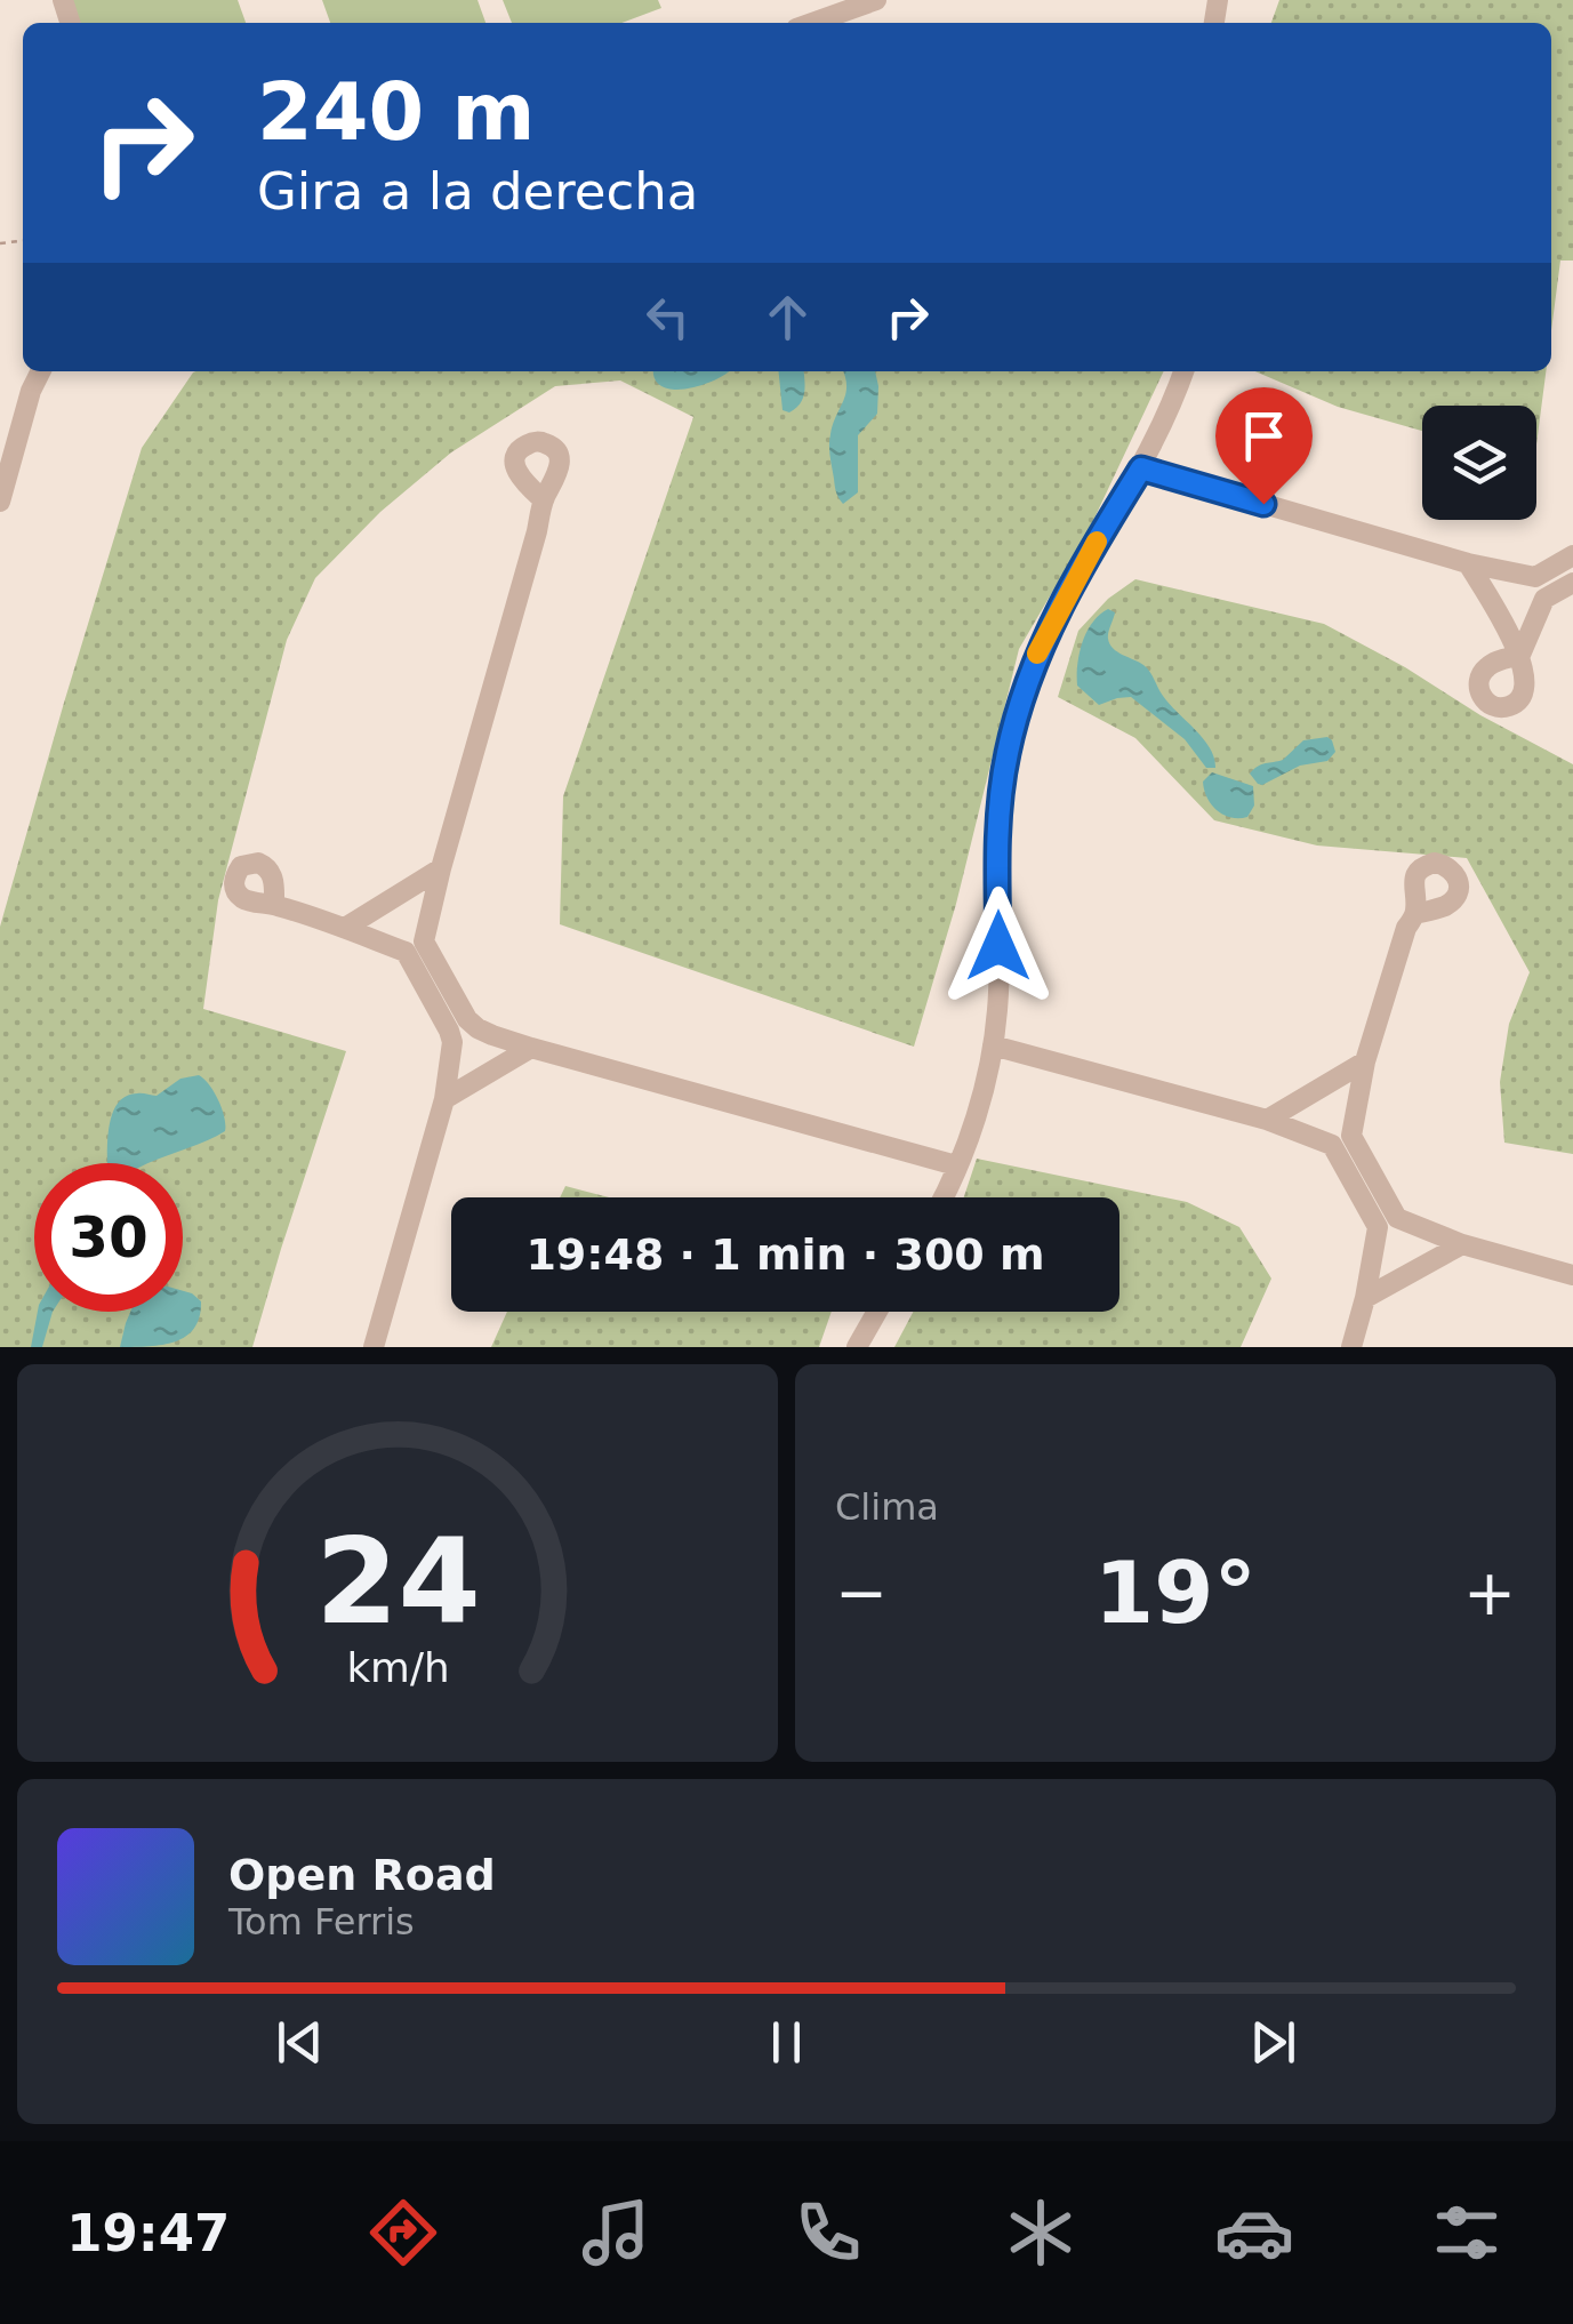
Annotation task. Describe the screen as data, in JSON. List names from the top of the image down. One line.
{"page":{"turn":["240 m","Gira a la derecha"],"limit":"30","trip":"19:48 · 1 min · 300 m","tile":"Clima","heat":["−","19°","+"],"song":["Open Road","Tom Ferris"],"tabs":"19:47","gauge":["24","km/h"]}}
